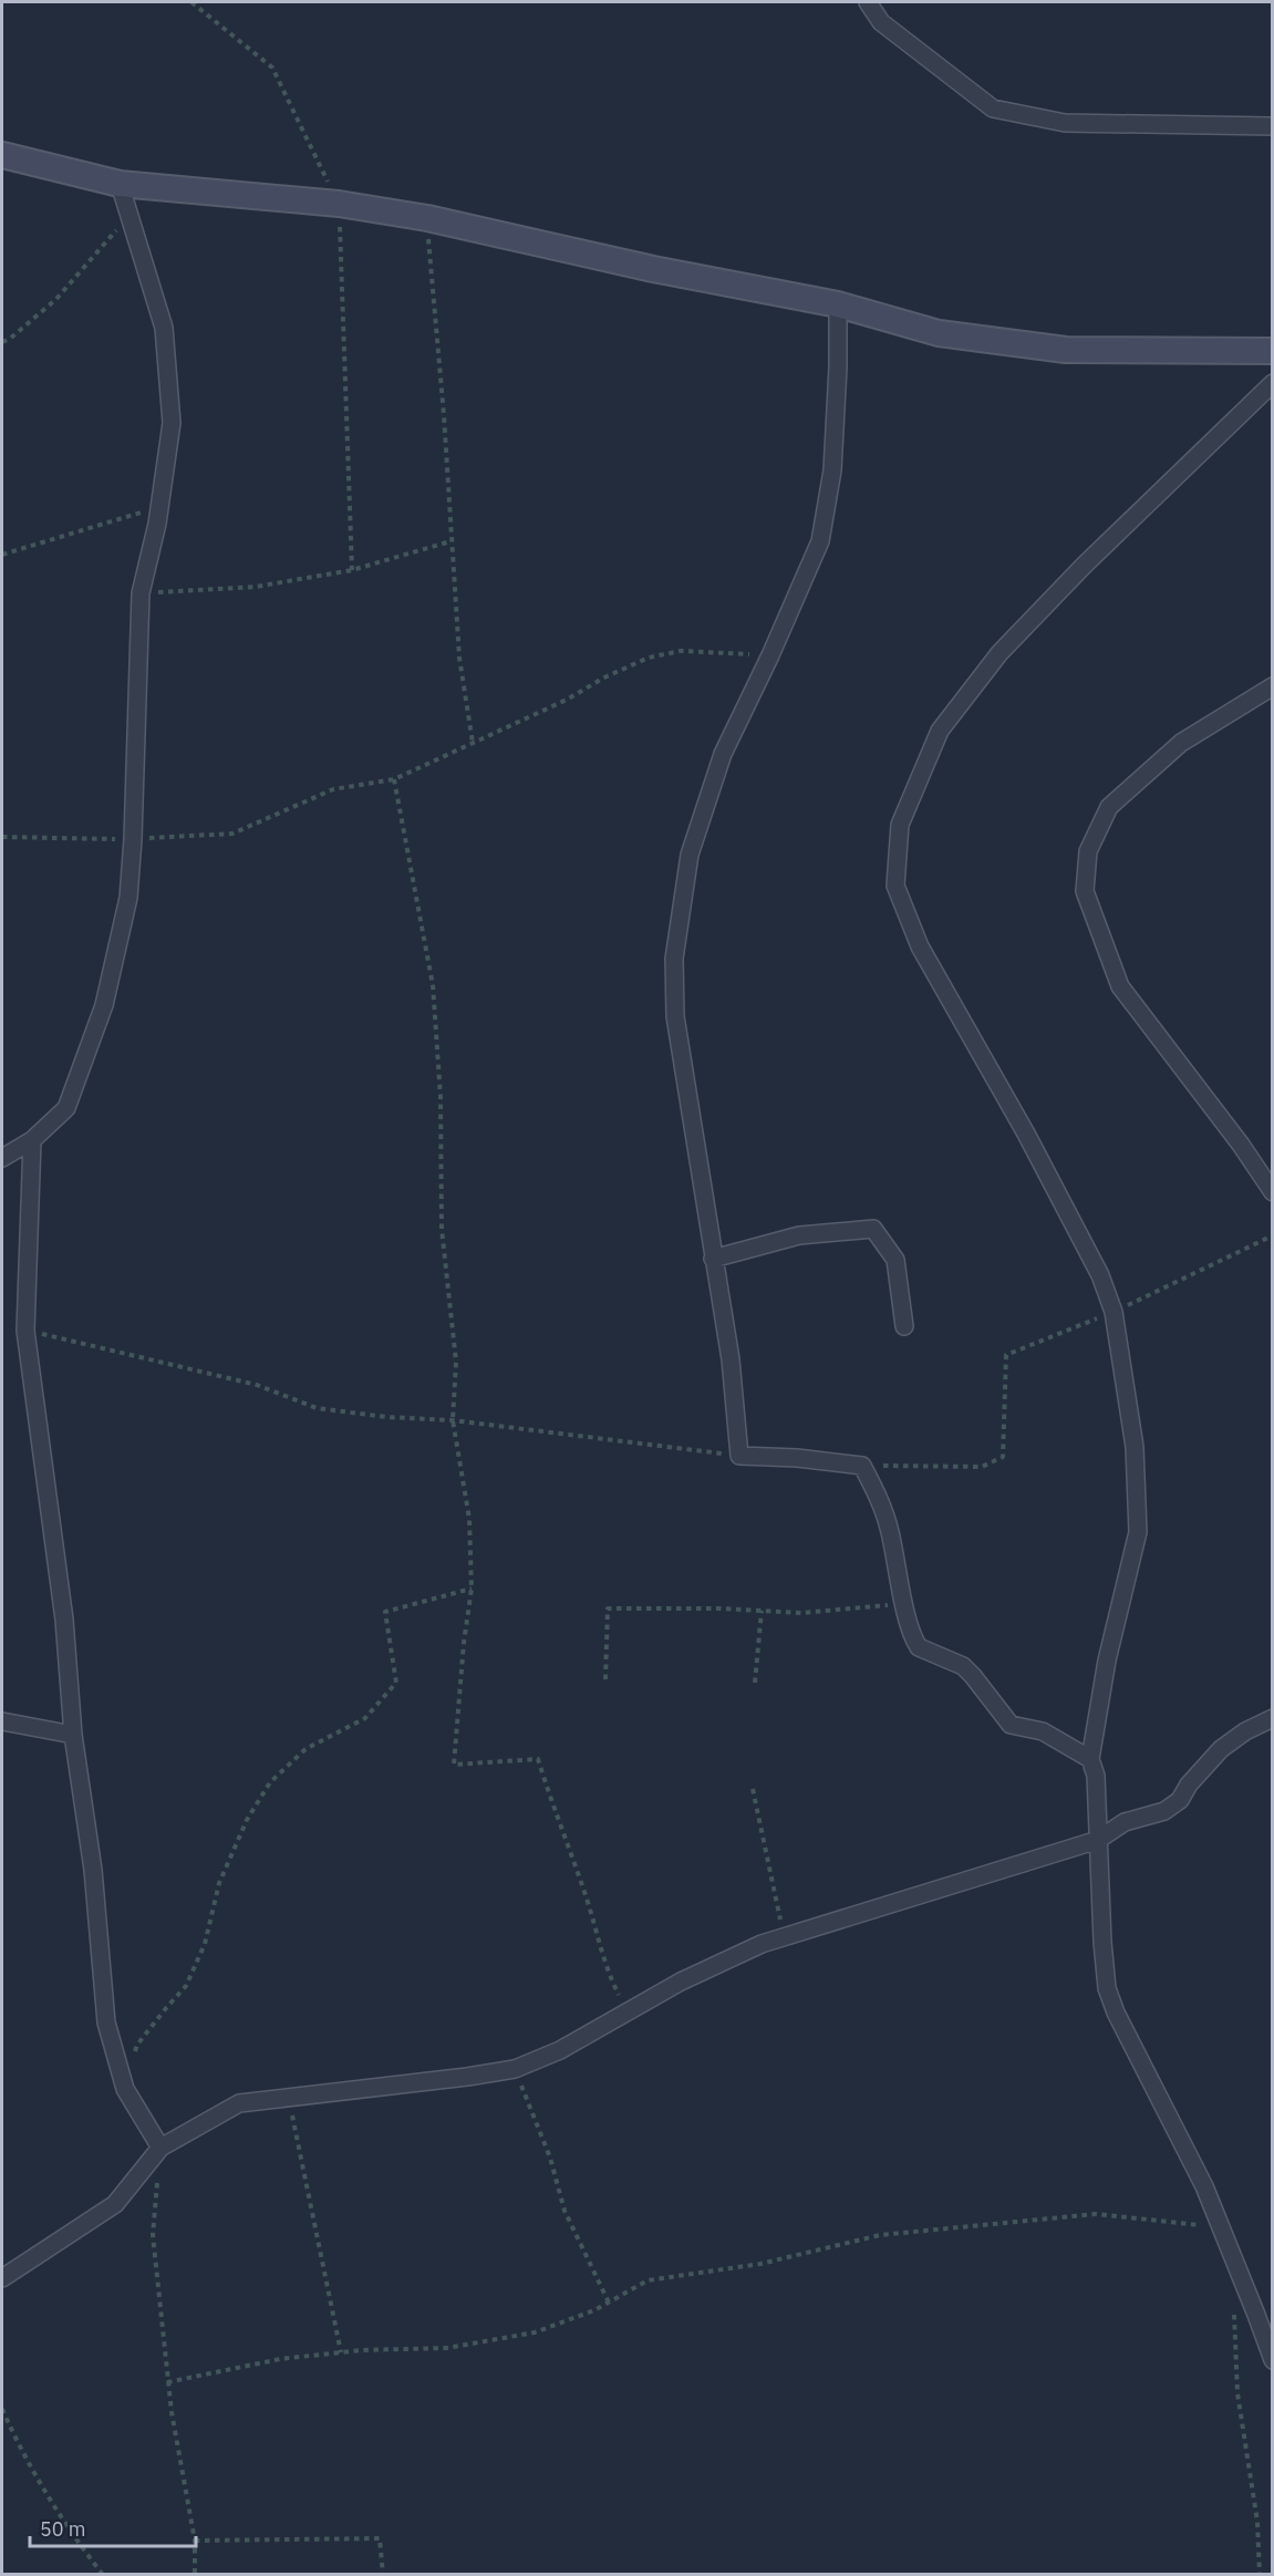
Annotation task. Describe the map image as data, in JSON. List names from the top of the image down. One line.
{"scale_bar":"50 m"}
